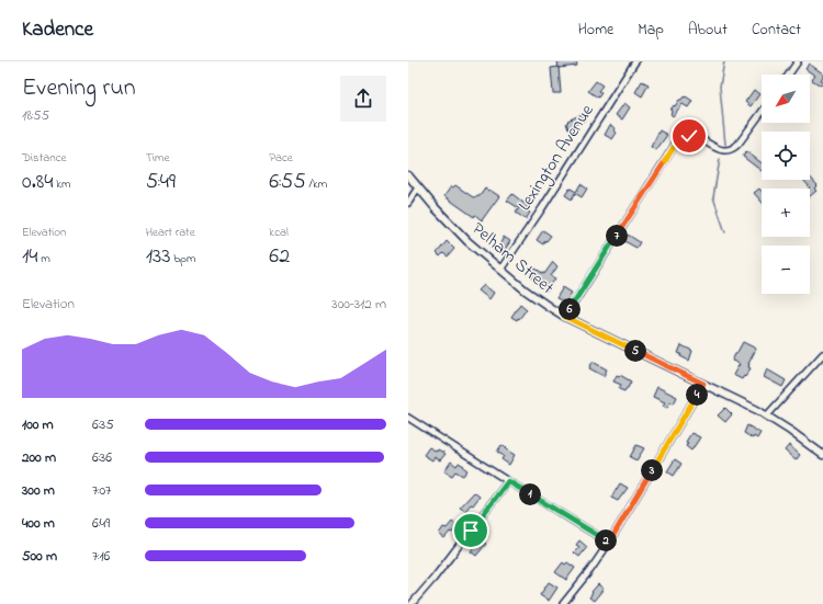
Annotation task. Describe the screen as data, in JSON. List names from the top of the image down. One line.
{"streets":{"street":["Lexington Avenue","Pelham Street"]},"crossings":[["Lexington Avenue","Pelham Street"]],"north":"bottom left","page":{"header":"Kadence","nav":["Home","Map","About","Contact"],"heading":["Evening run","18:55"],"map_buttons":["+","−"],"stats":[["Distance","0.84 km"],["Time","5:49"],["Pace","6:55 /km"],["Elevation","14 m"],["Heart rate","133 bpm"],["kcal","62"]],"pins":["7","6","5","4","3","1","2"],"chart":["Elevation","300–312 m"],"list":[{"name":"100 m","note":"6:35"},{"name":"200 m","note":"6:36"},{"name":"300 m","note":"7:07"},{"name":"400 m","note":"6:49"},{"name":"500 m","note":"7:16"}]}}
